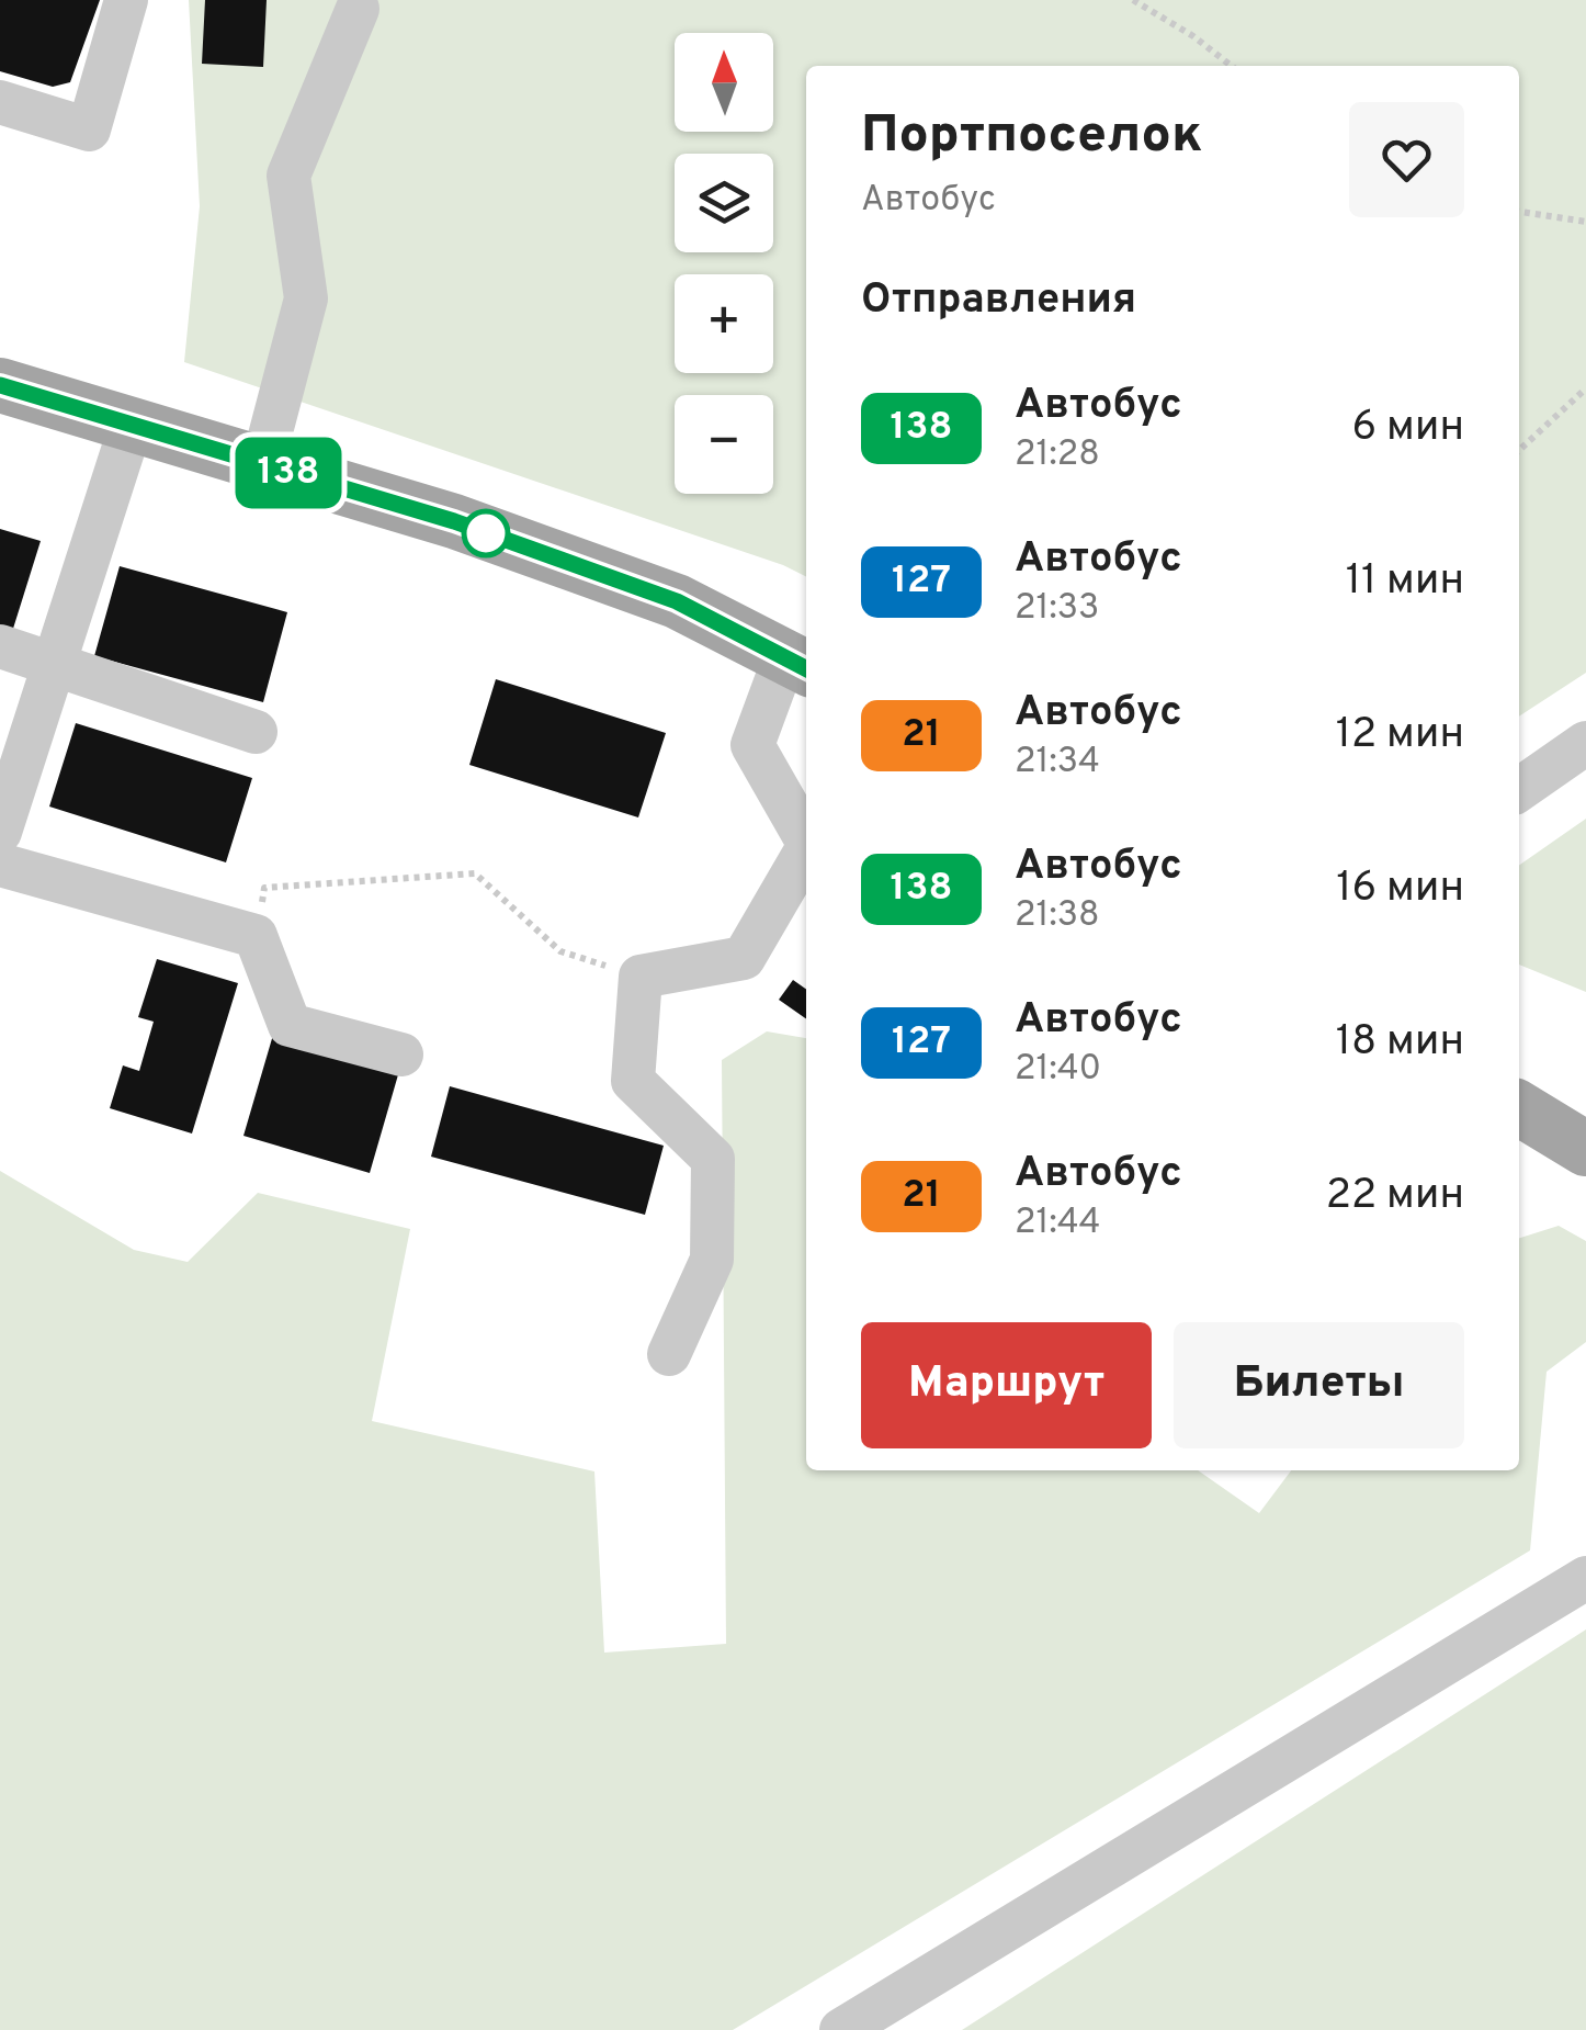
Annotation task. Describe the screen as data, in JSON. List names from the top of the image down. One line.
{"lines":["bus line 138"],"north":"top","page":{"on_map":"138","map_buttons":["+","−"],"heading":[["Портпоселок","Автобус"],"Отправления"],"list":[{"mark":"138","name":"Автобус","note":"21:28","value":"6 мин"},{"mark":"127","name":"Автобус","note":"21:33","value":"11 мин"},{"mark":"21","name":"Автобус","note":"21:34","value":"12 мин"},{"mark":"138","name":"Автобус","note":"21:38","value":"16 мин"},{"mark":"127","name":"Автобус","note":"21:40","value":"18 мин"},{"mark":"21","name":"Автобус","note":"21:44","value":"22 мин"}],"buttons":["Маршрут","Билеты"]}}
